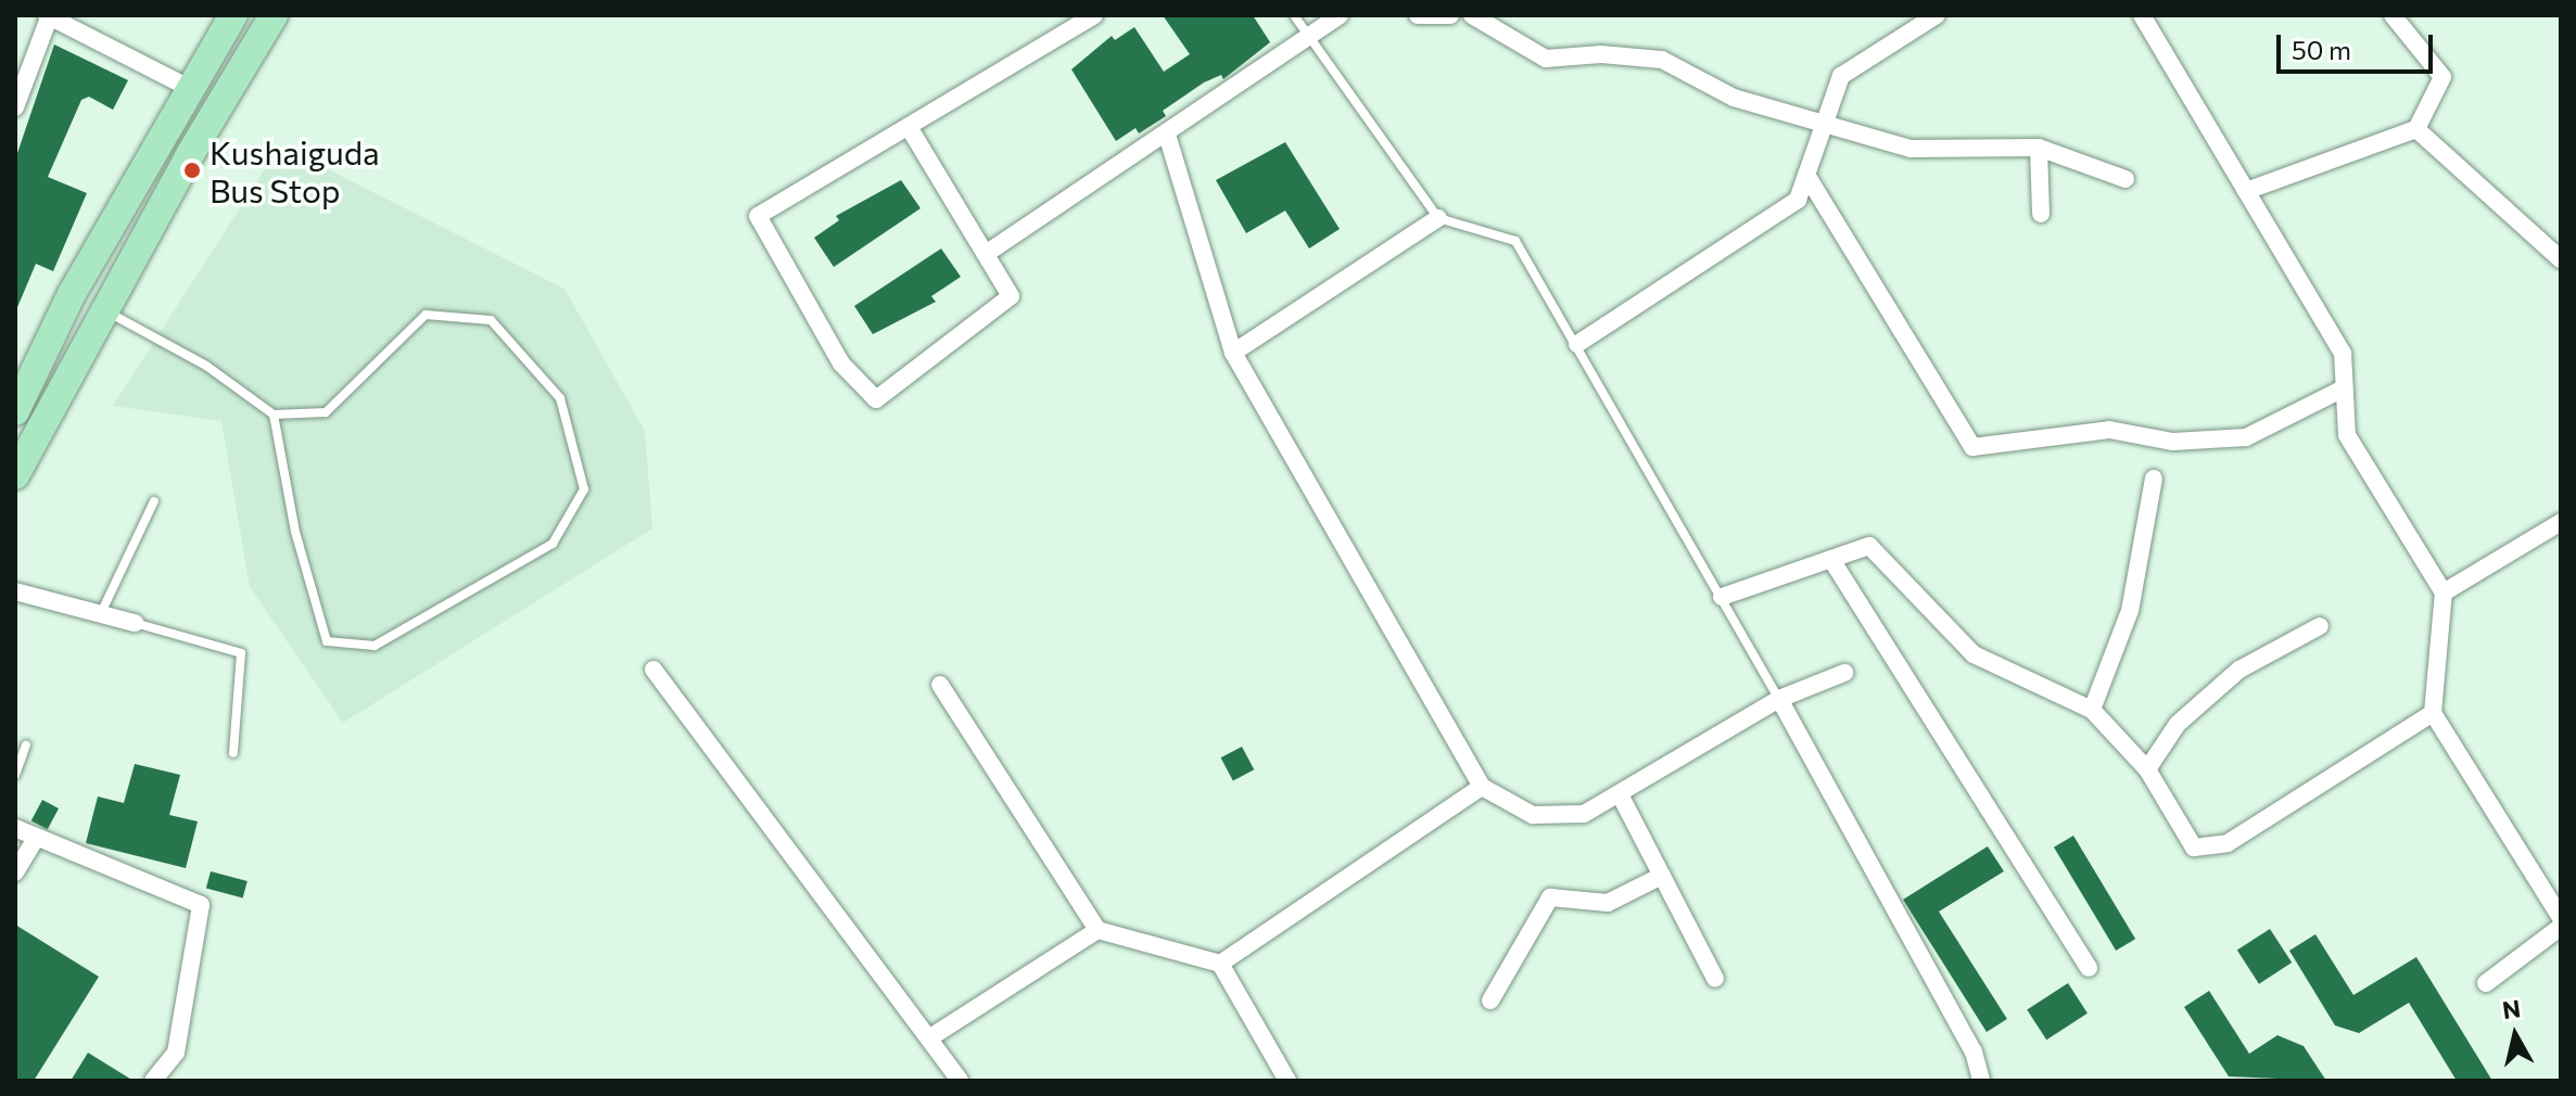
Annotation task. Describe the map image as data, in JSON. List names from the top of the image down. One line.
{"places":["Kushaiguda Bus Stop"],"scale_bar":"50 m","north":"top"}
